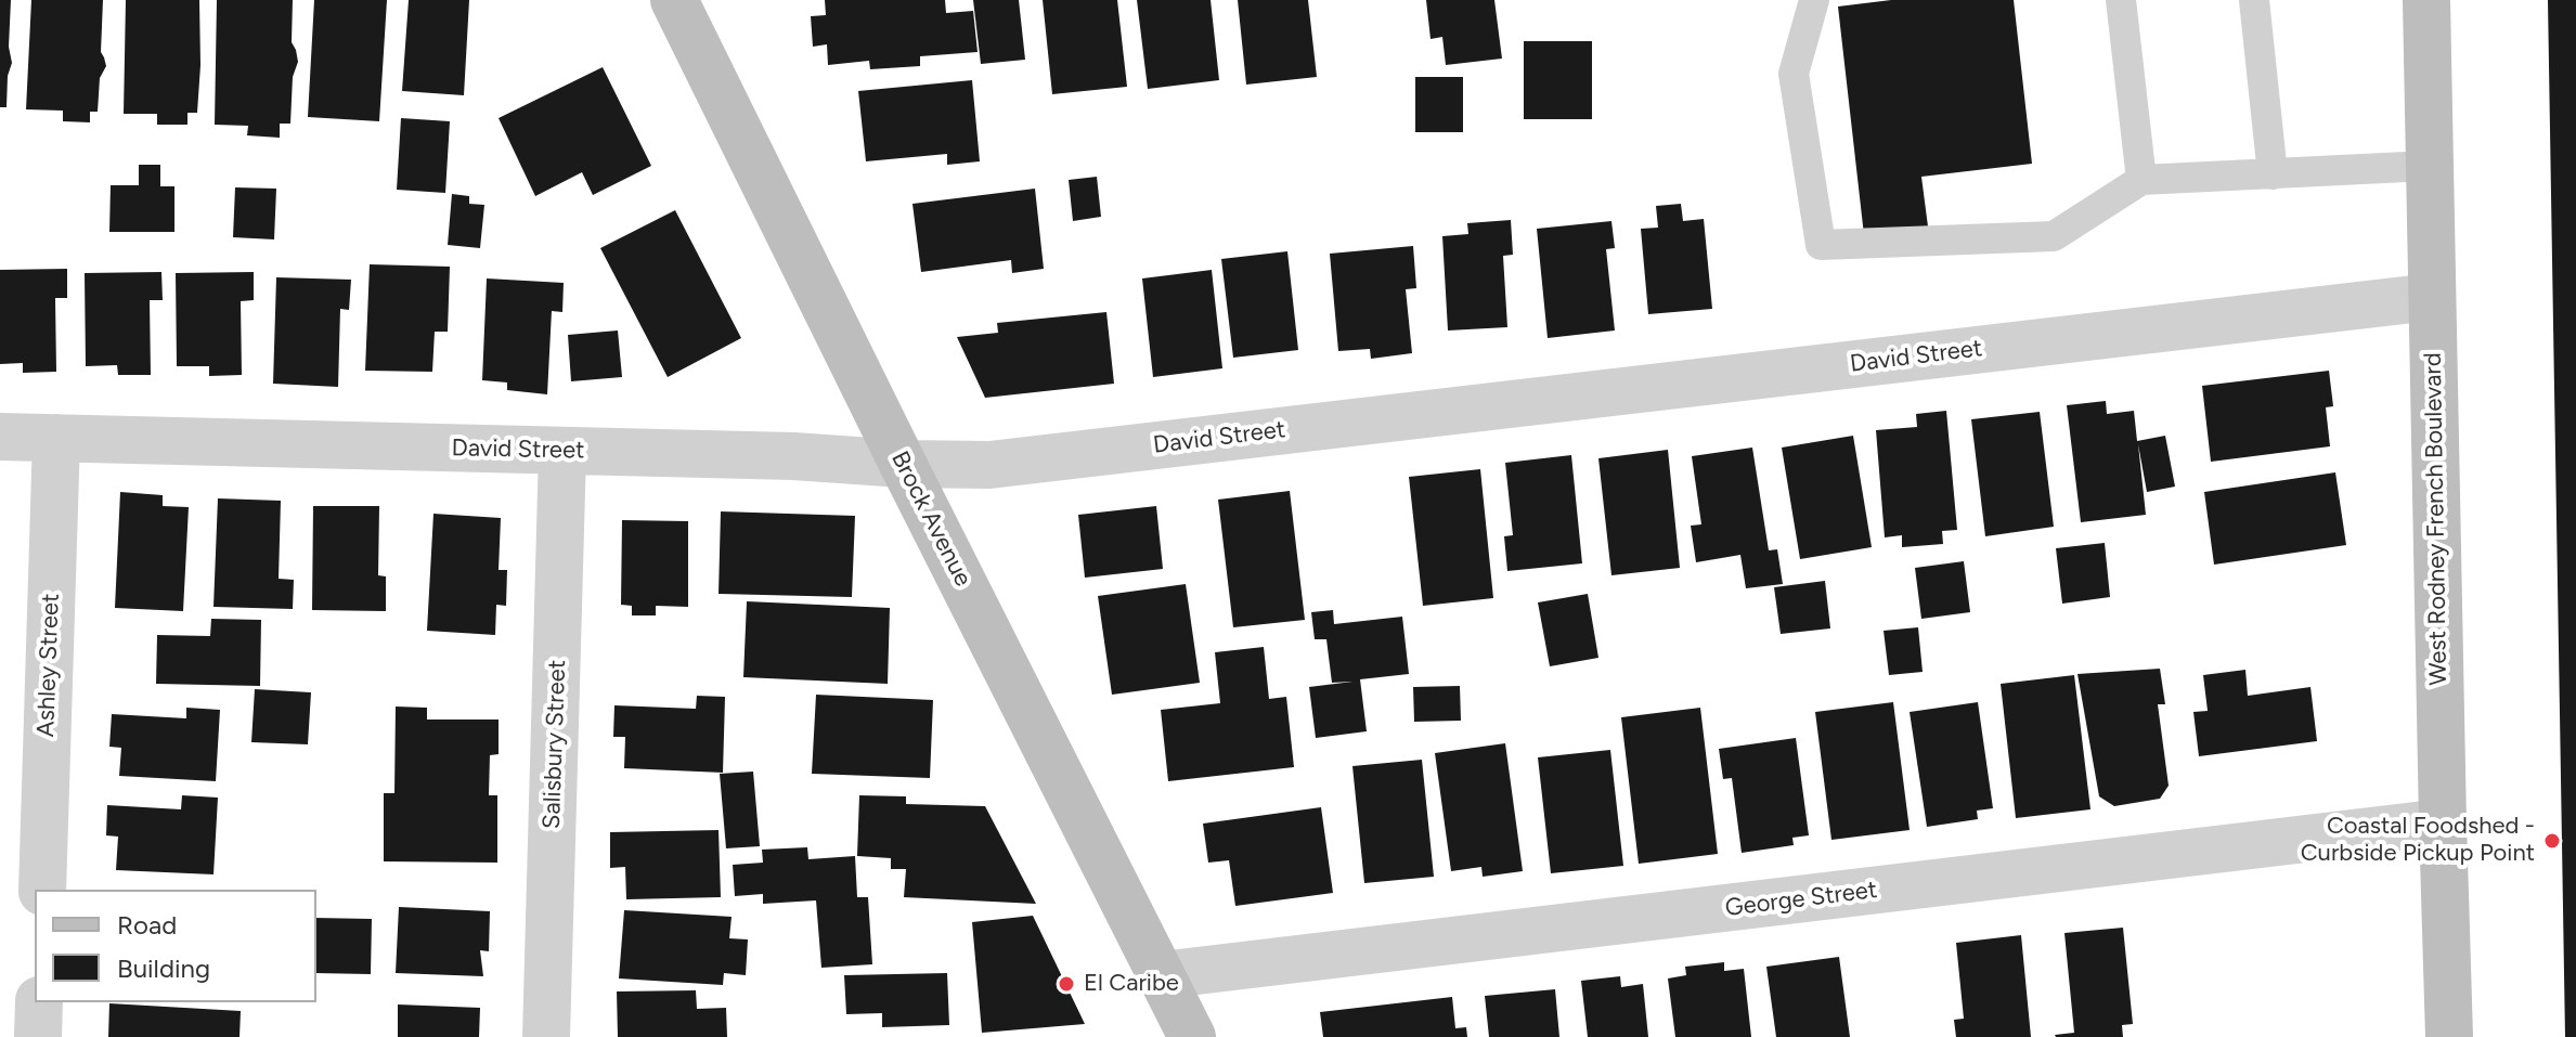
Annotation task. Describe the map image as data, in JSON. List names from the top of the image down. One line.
{"streets":{"main road":["Brock Avenue","West Rodney French Boulevard"],"street":["David Street","Ashley Street","Salisbury Street","George Street"]},"crossings":[["David Street","Brock Avenue"],["David Street","West Rodney French Boulevard"],["David Street","Ashley Street"],["David Street","Salisbury Street"],["Brock Avenue","George Street"],["West Rodney French Boulevard","George Street"]],"places":["Coastal Foodshed - Curbside Pickup Point","El Caribe"],"legend":["Road","Building"]}
